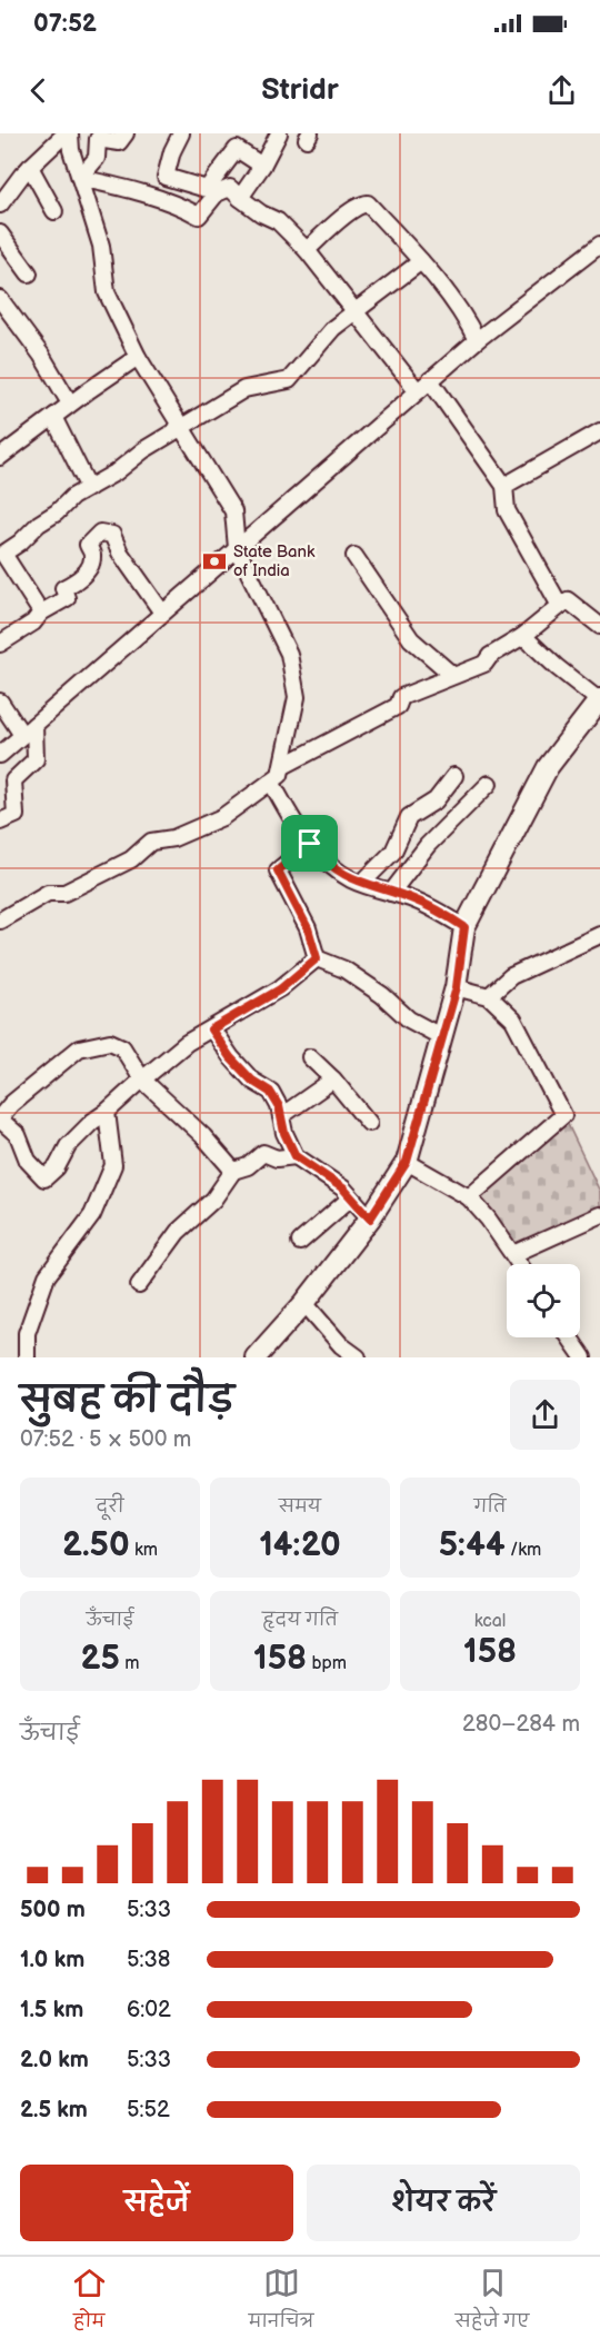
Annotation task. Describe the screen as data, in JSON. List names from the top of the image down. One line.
{"places":{"bank":["State Bank of India"]},"page":{"status":"07:52","header":"Stridr","heading":["सुबह की दौड़","07:52 · 5 × 500 m"],"stats":[["दूरी","2.50 km"],["समय","14:20"],["गति","5:44 /km"],["ऊँचाई","25 m"],["हृदय गति","158 bpm"],["kcal","158"]],"chart":["ऊँचाई","280–284 m"],"list":[{"name":"500 m","note":"5:33"},{"name":"1.0 km","note":"5:38"},{"name":"1.5 km","note":"6:02"},{"name":"2.0 km","note":"5:33"},{"name":"2.5 km","note":"5:52"}],"buttons":["सहेजें","शेयर करें"],"tabs":["होम","मानचित्र","सहेजे गए"]}}
